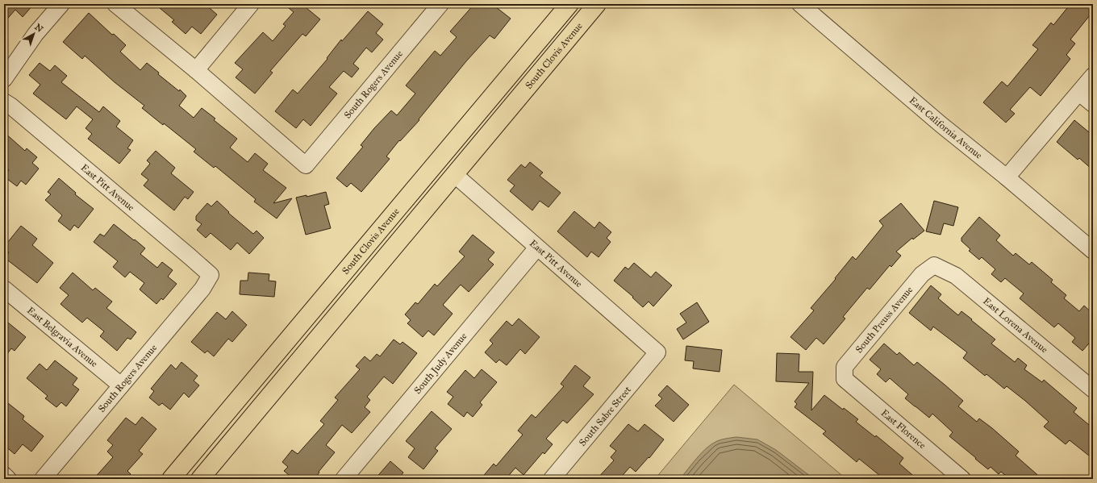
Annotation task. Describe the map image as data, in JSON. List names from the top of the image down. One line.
{"streets":{"main road":["South Clovis Avenue"],"street":["South Rogers Avenue","East California Avenue","East Pitt Avenue","South Preuss Avenue","East Lorena Avenue","East Belgravia Avenue","South Judy Avenue","South Sabre Street","East Florence"]},"crossings":[["South Clovis Avenue","East Pitt Avenue"],["South Rogers Avenue","East Pitt Avenue"],["South Rogers Avenue","East Belgravia Avenue"],["East Pitt Avenue","South Judy Avenue"],["East Pitt Avenue","South Sabre Street"],["South Preuss Avenue","East Lorena Avenue"],["South Preuss Avenue","East Florence"]],"north":"top right"}
